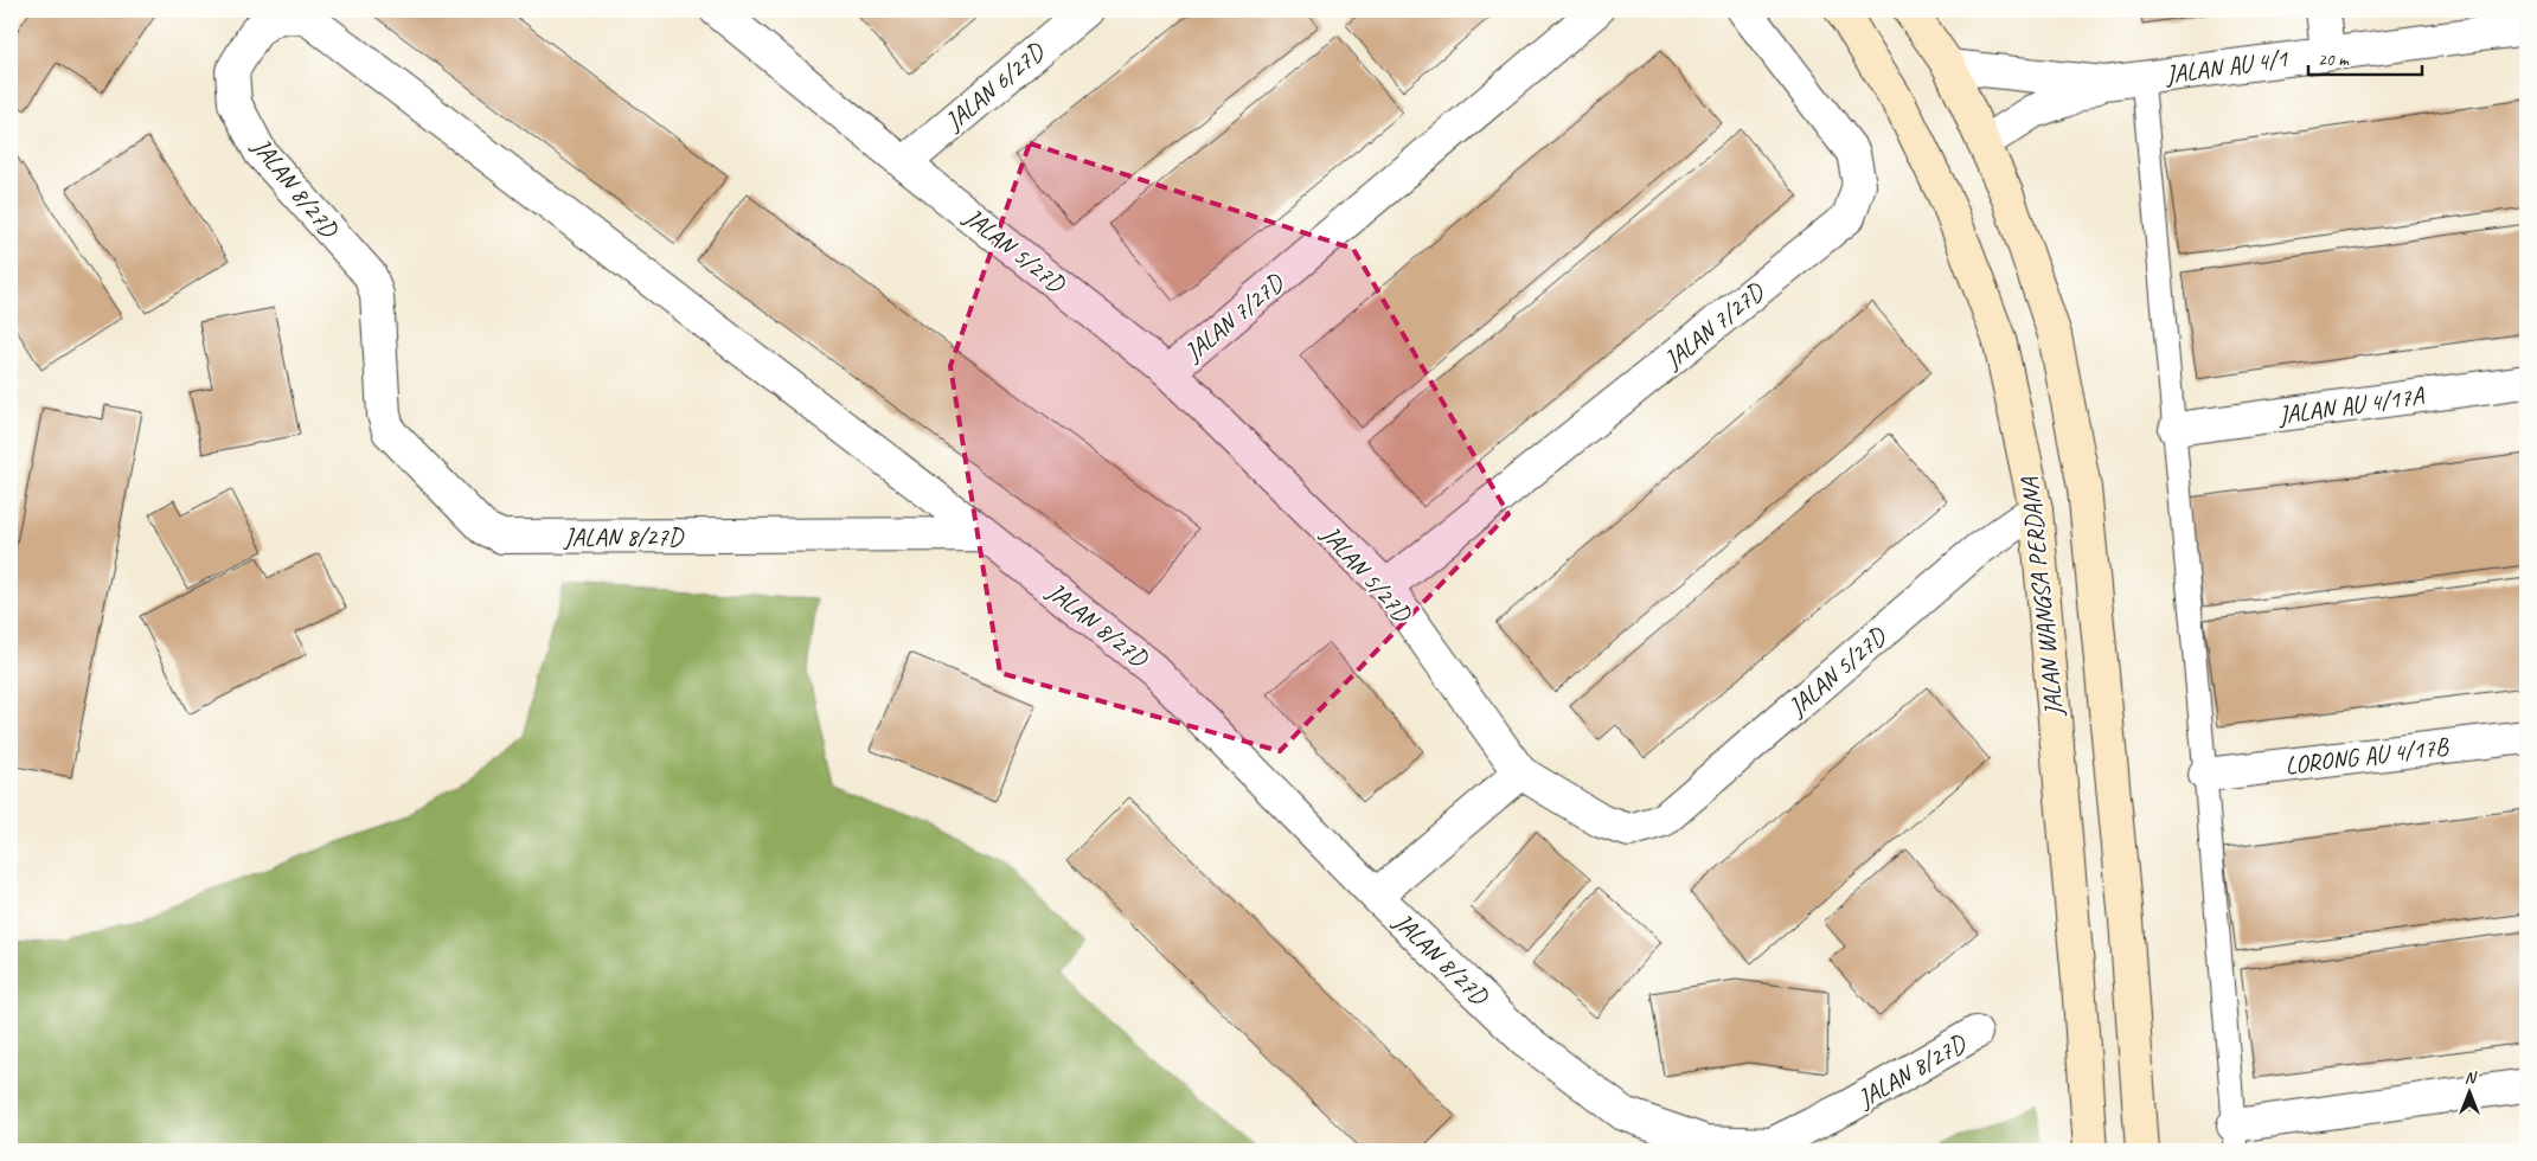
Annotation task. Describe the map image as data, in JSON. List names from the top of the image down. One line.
{"streets":{"main road":["JALAN WANGSA PERDANA"],"street":["JALAN AU 4/1","JALAN 6/27D","JALAN 8/27D","JALAN 5/27D","JALAN 7/27D","JALAN AU 4/17A","LORONG AU 4/17B"]},"crossings":[["JALAN AU 4/1","JALAN WANGSA PERDANA"],["JALAN 6/27D","JALAN 5/27D"],["JALAN 5/27D","JALAN 7/27D"],["JALAN 5/27D","JALAN WANGSA PERDANA"]],"scale_bar":"20 m","north":"top"}
